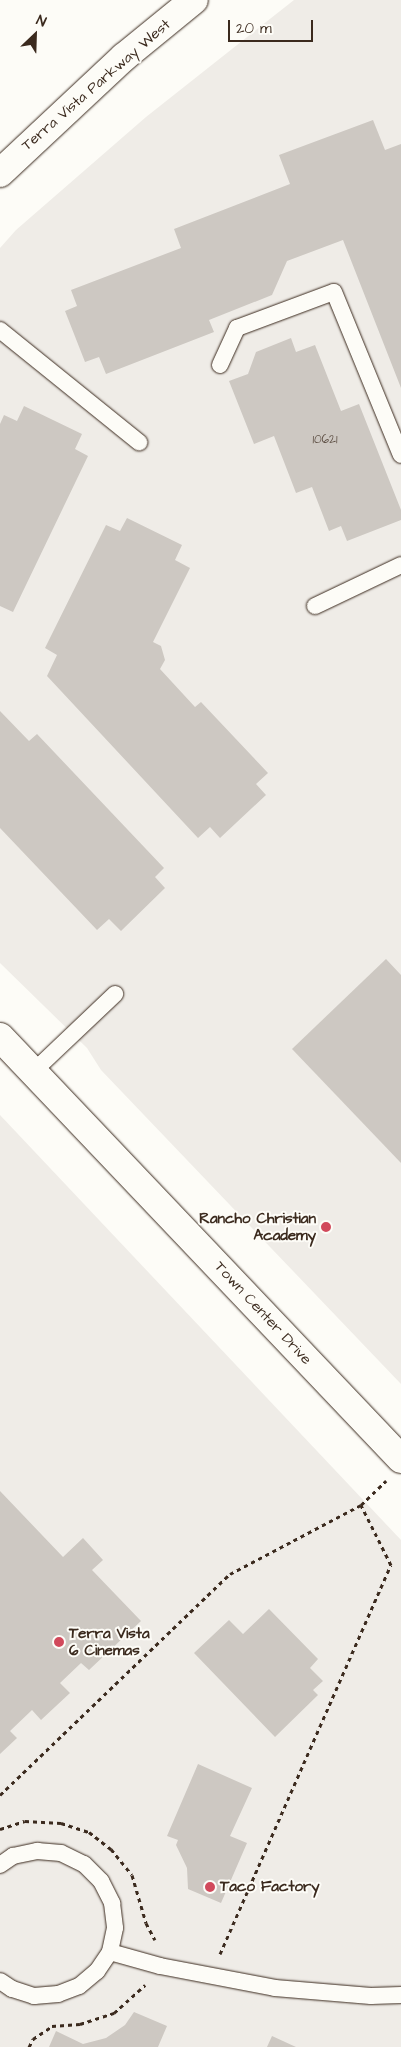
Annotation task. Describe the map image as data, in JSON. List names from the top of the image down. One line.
{"streets":{"street":["Terra Vista Parkway West","Town Center Drive"]},"places":["Rancho Christian Academy","Terra Vista 6 Cinemas","Taco Factory"],"house_numbers":["10621"],"scale_bar":"20 m","north":"top right"}
